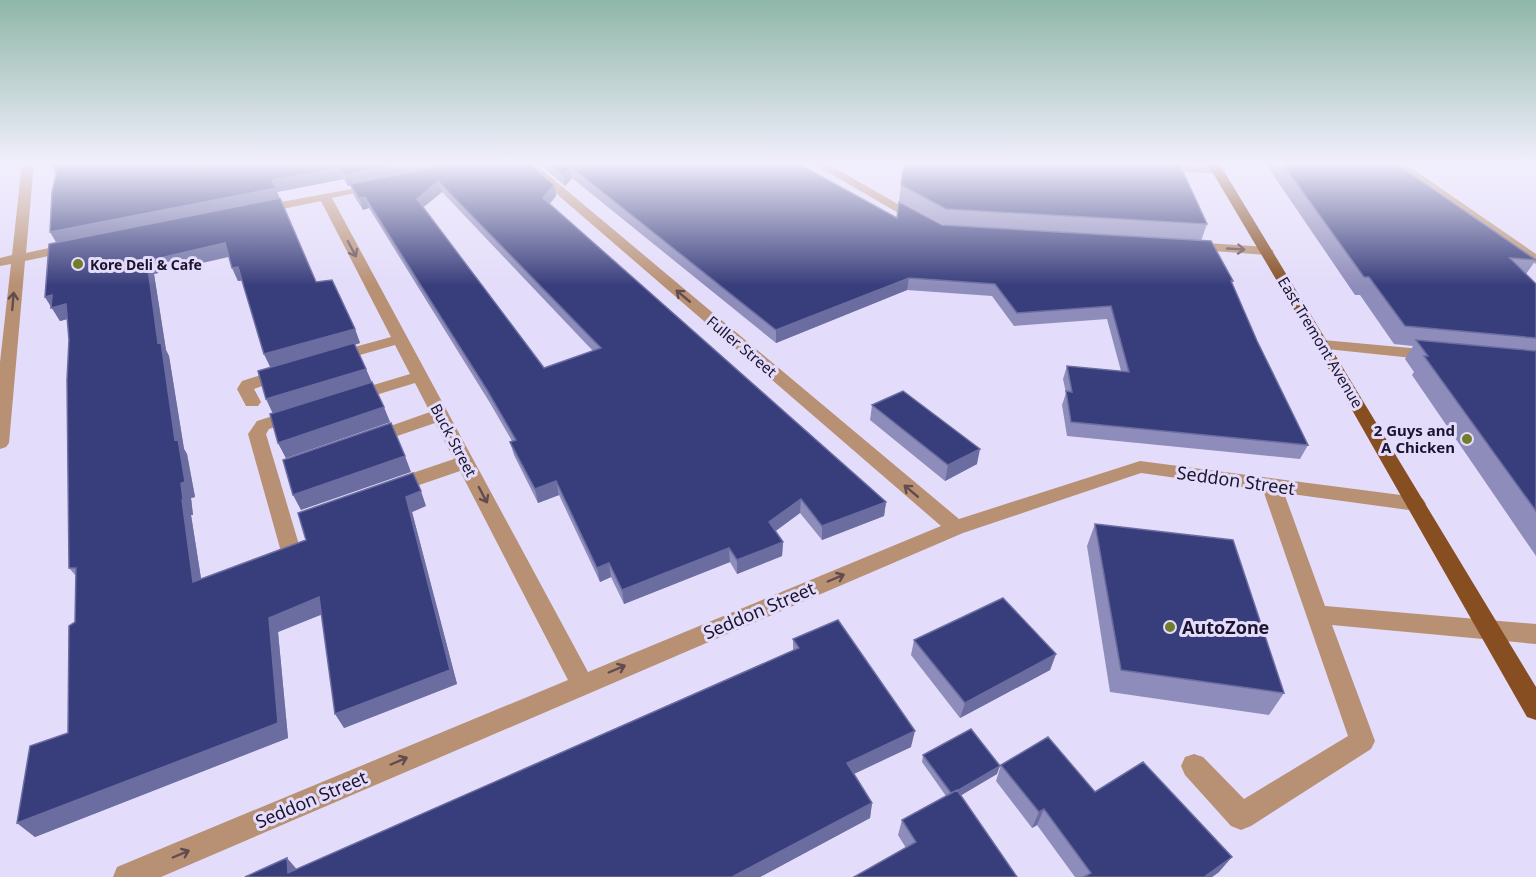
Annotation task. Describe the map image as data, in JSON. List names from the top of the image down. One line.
{"streets":{"main road":["East Tremont Avenue"],"street":["Fuller Street","Buck Street","Seddon Street"]},"crossings":[["East Tremont Avenue","Seddon Street"],["Fuller Street","Seddon Street"],["Buck Street","Seddon Street"]],"one_way":["Fuller Street","Buck Street","Seddon Street"],"places":["Kore Deli & Cafe","2 Guys and A Chicken","AutoZone"]}
